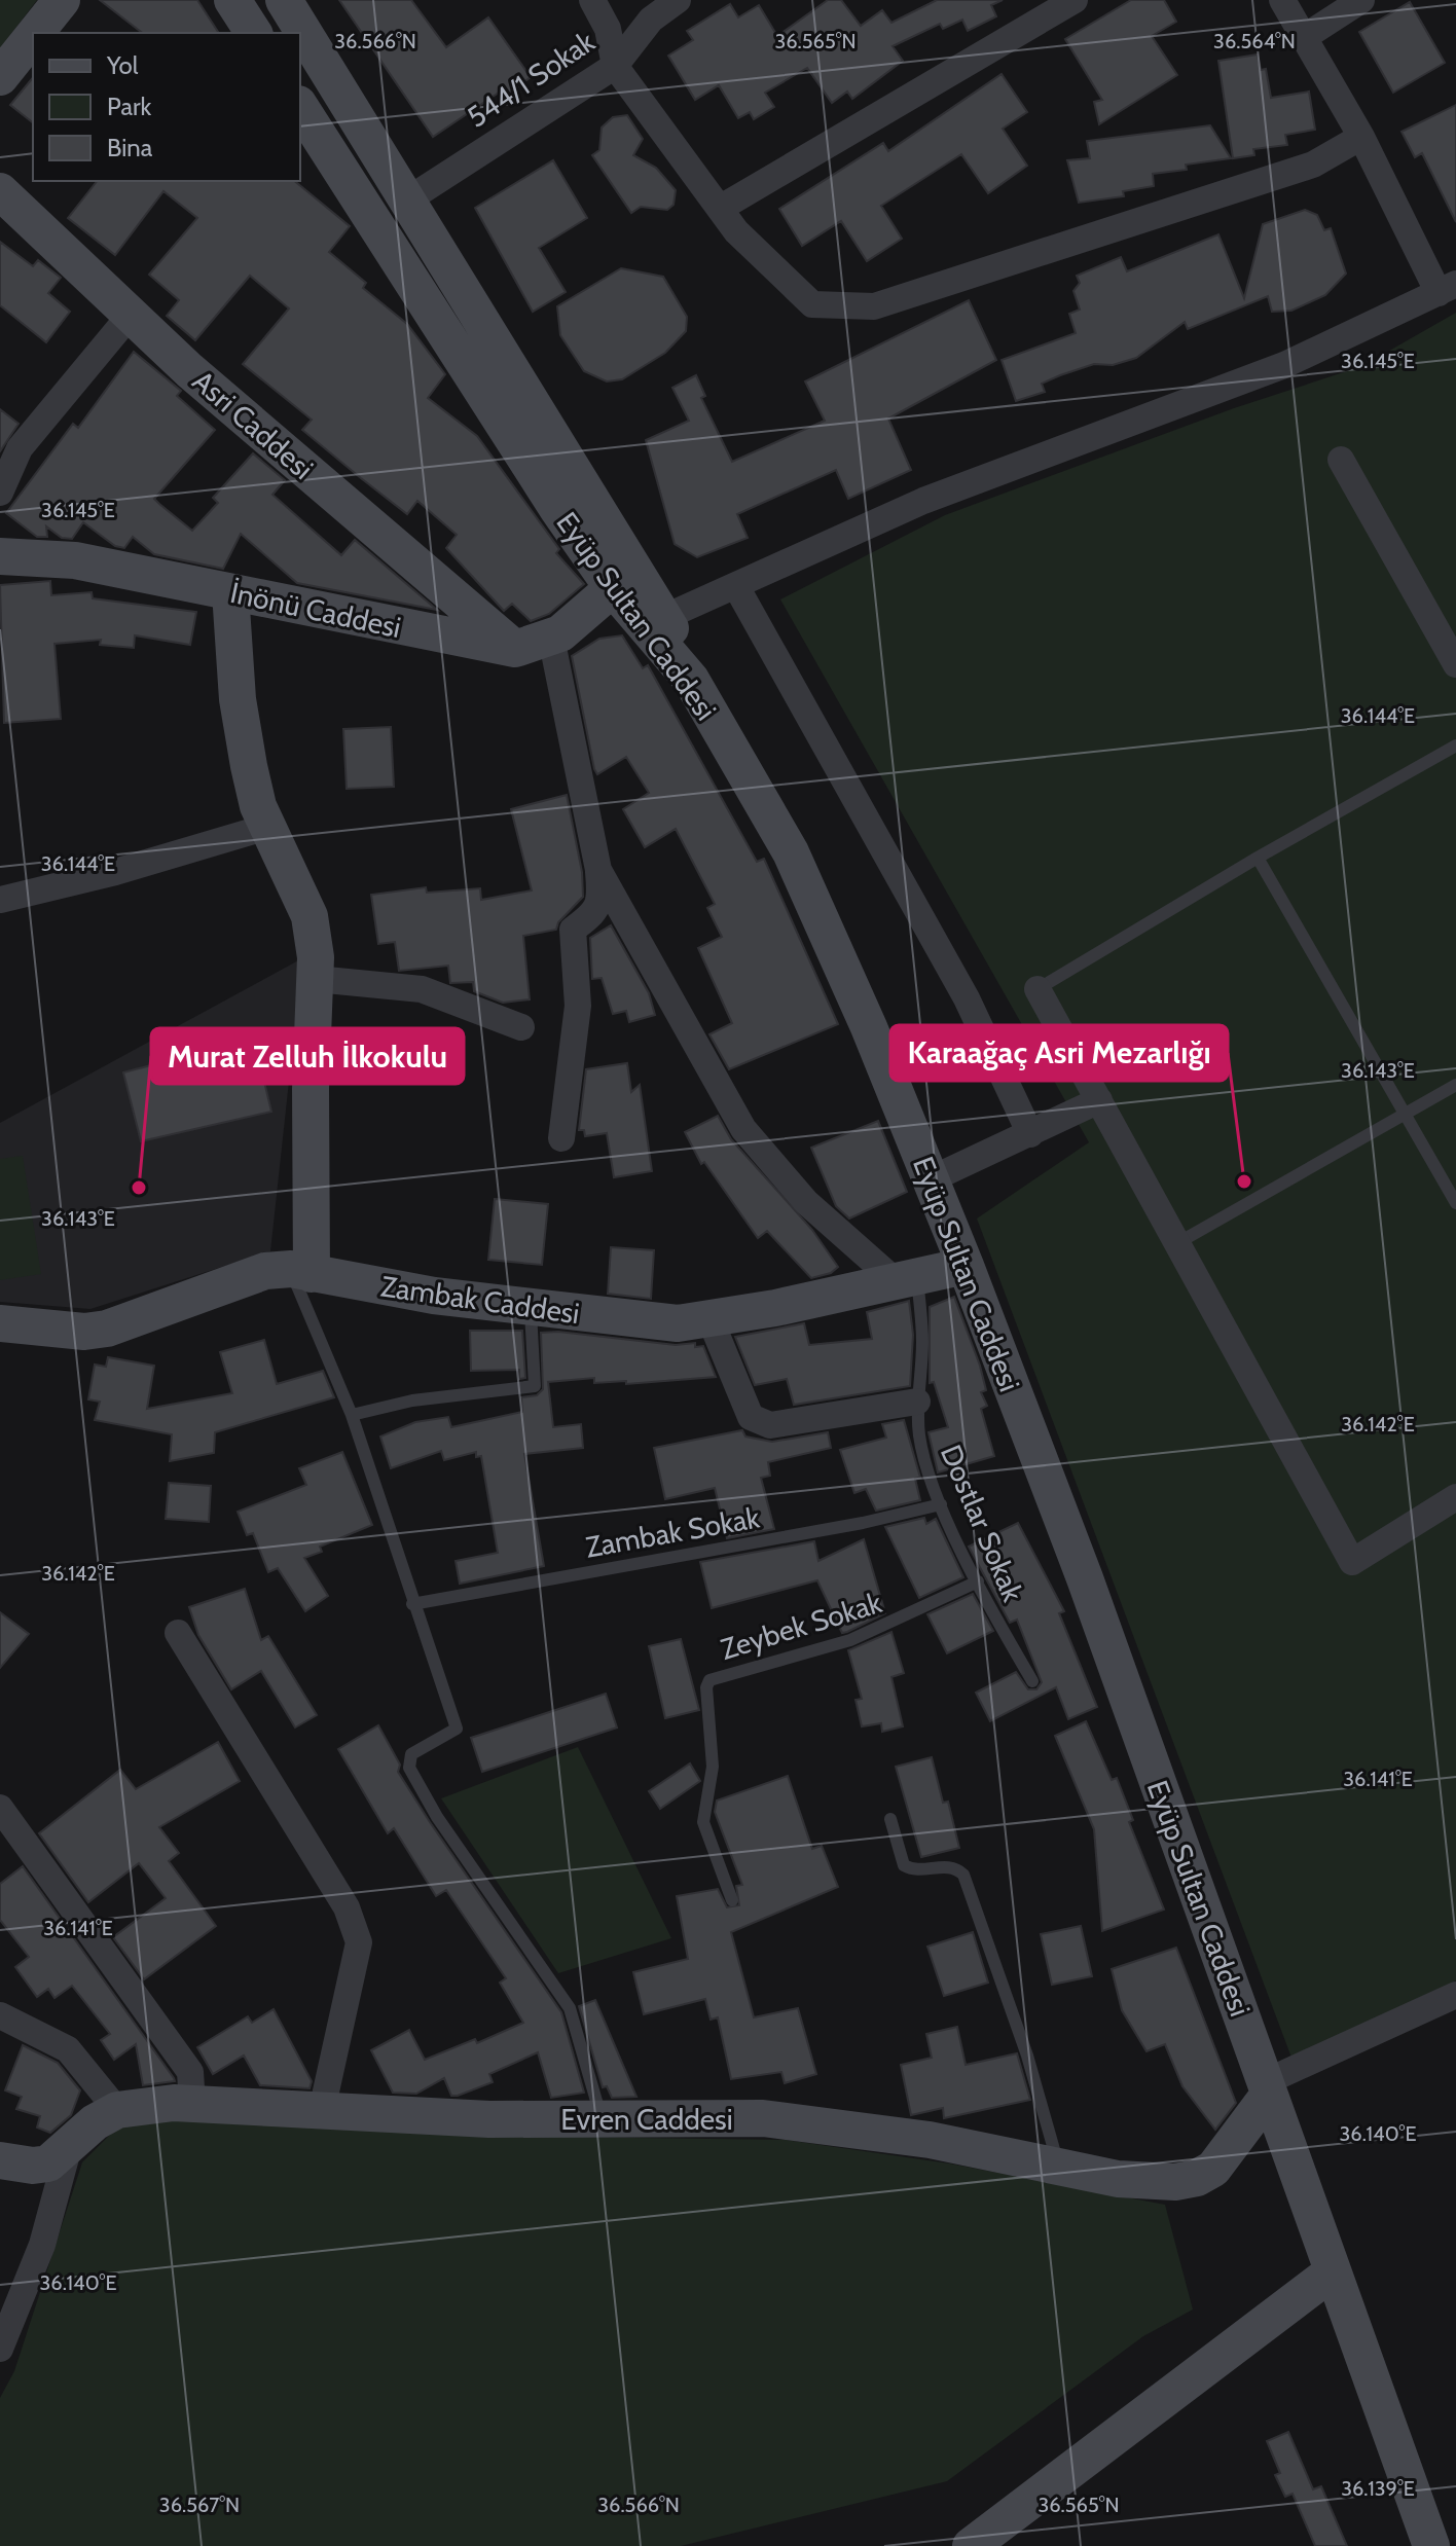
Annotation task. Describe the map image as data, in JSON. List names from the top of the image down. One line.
{"streets":{"street":["544/1 Sokak","Asri Caddesi","İnönü Caddesi","Eyüp Sultan Caddesi","Zambak Caddesi","Evren Caddesi"],"lane":["Dostlar Sokak","Zambak Sokak","Zeybek Sokak"]},"crossings":[["Asri Caddesi","İnönü Caddesi"],["İnönü Caddesi","Eyüp Sultan Caddesi"],["Eyüp Sultan Caddesi","Zambak Caddesi"],["Eyüp Sultan Caddesi","Evren Caddesi"],["Zambak Caddesi","Dostlar Sokak"],["Dostlar Sokak","Zambak Sokak"],["Dostlar Sokak","Zeybek Sokak"]],"places":["Karaağaç Asri Mezarlığı","Murat Zelluh İlkokulu"],"legend":["Yol","Park","Bina"],"coordinates":["36.566°N","36.565°N","36.564°N","36.145°E","36.144°E","36.143°E","36.142°E","36.141°E","36.140°E","36.139°E","36.567°N"]}
